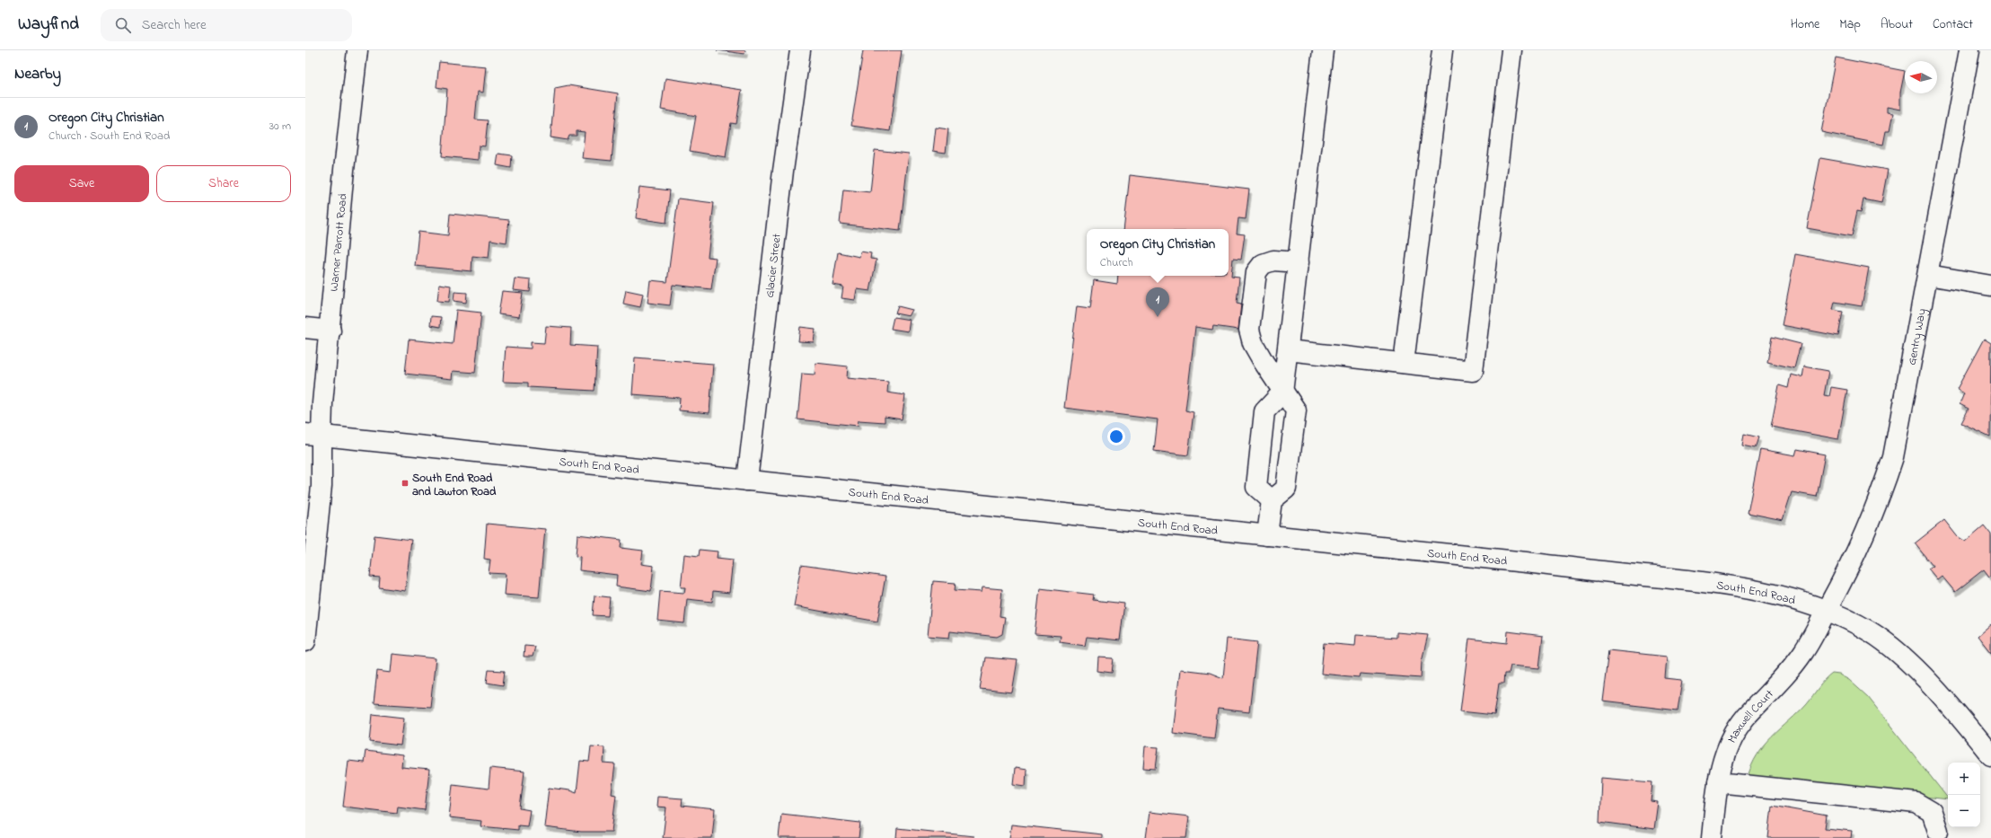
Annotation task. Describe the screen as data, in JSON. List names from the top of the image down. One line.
{"streets":{"main road":["Warner Parrott Road","Glacier Street","Gentry Way","South End Road","Maxwell Court"]},"crossings":[["Warner Parrott Road","South End Road"],["Glacier Street","South End Road"],["Gentry Way","South End Road"],["Gentry Way","Maxwell Court"],["South End Road","Maxwell Court"]],"places":{"transit":["South End Road and Lawton Road"]},"north":"left","page":{"header":"Wayfind","search":"Search here","nav":["Home","Map","About","Contact"],"heading":"Nearby","list":[{"mark":"1","name":"Oregon City Christian","note":"Church · South End Road","value":"30 m"}],"buttons":["Save","Share"],"popup":["Oregon City Christian","Church"],"pins":"1","map_buttons":["+","−"]}}
